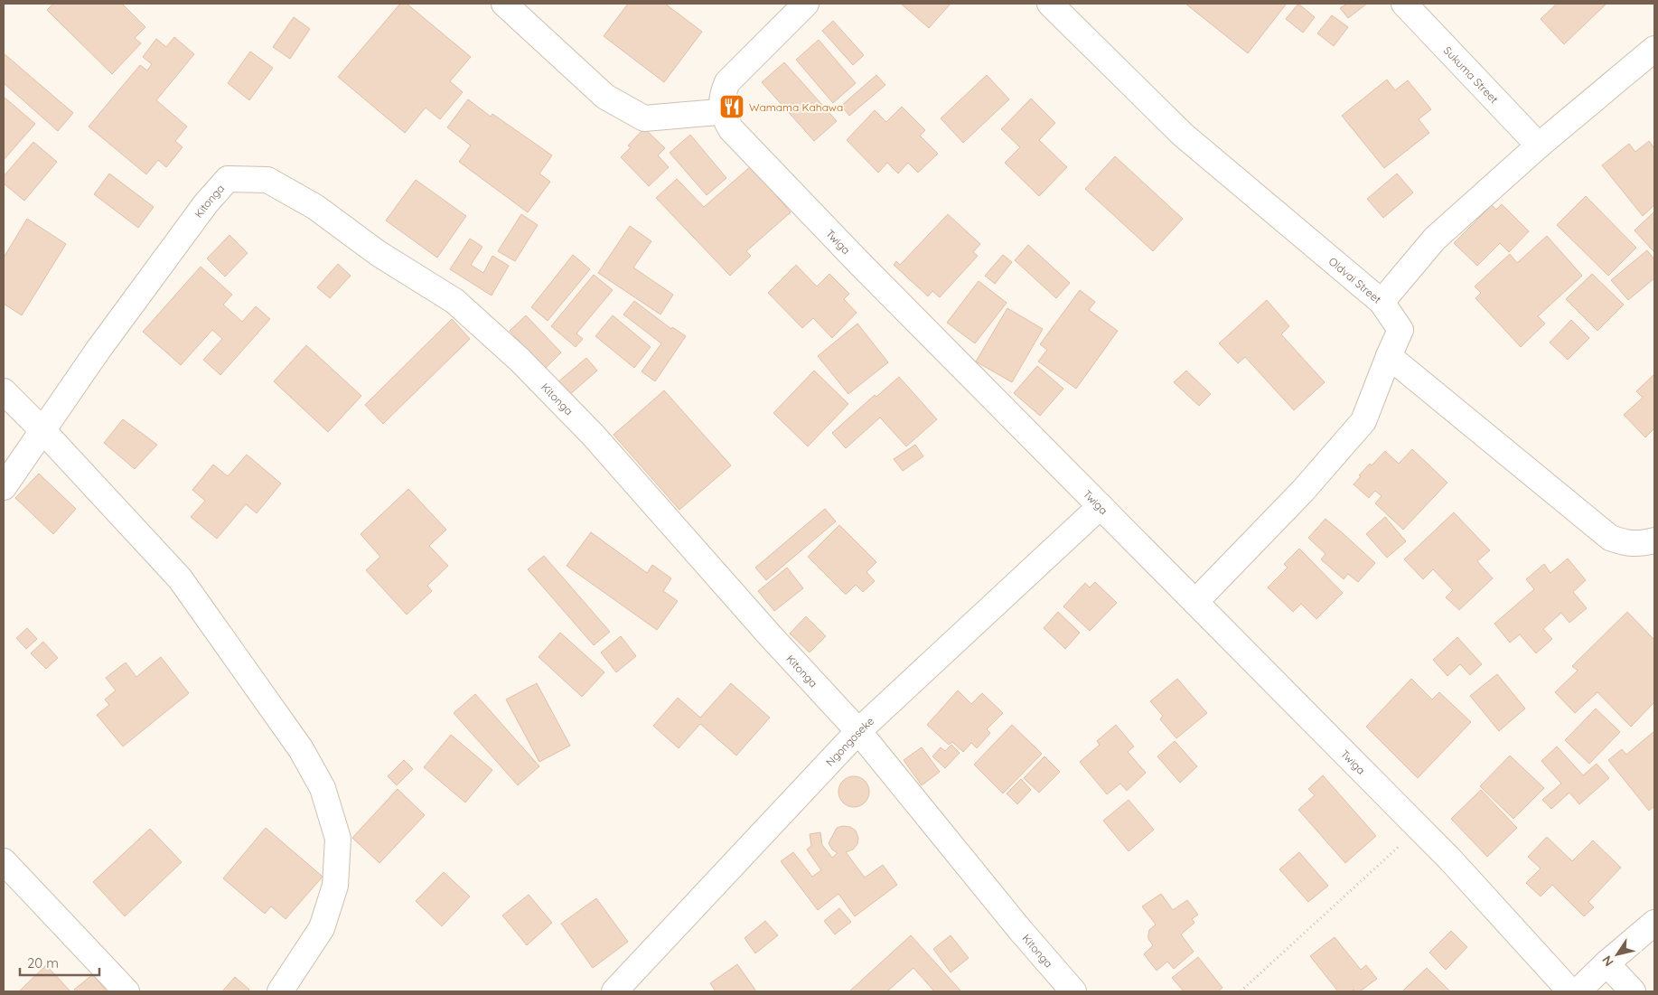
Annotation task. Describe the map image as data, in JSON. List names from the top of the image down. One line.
{"streets":{"street":["Sukuma Street","Kitonga","Twiga","Oldvai Street","Ngongoseke"]},"crossings":[["Kitonga","Ngongoseke"],["Twiga","Oldvai Street"],["Twiga","Ngongoseke"]],"places":{"restaurant":["Wamama Kahawa"]},"scale_bar":"20 m","north":"bottom left"}
